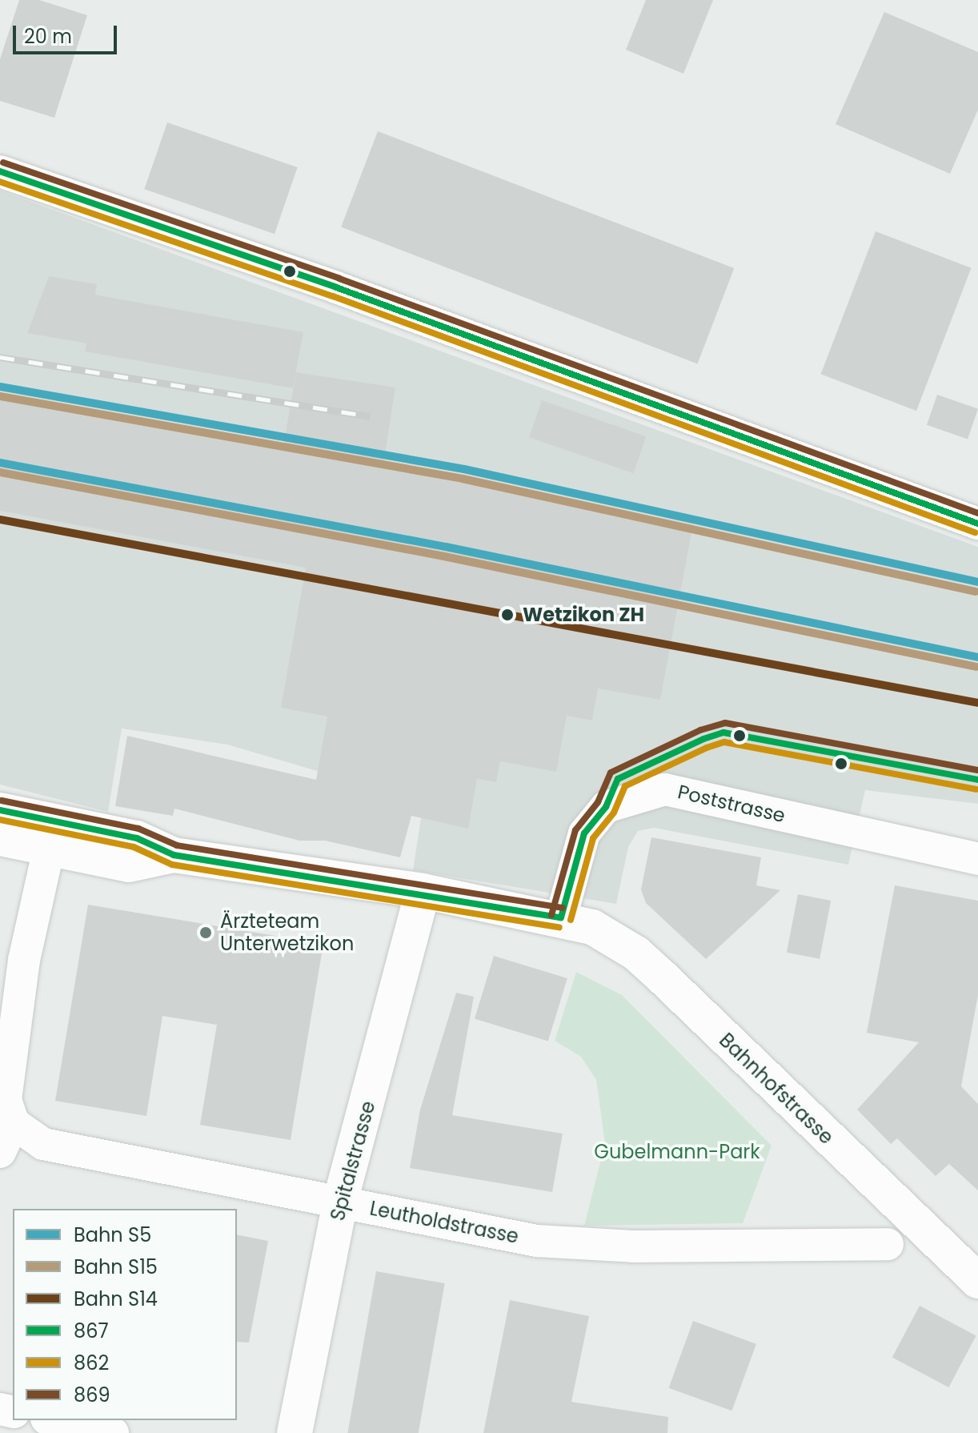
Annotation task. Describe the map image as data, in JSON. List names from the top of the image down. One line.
{"streets":{"main road":["Bahnhofstrasse","Spitalstrasse"],"street":["Poststrasse","Leutholdstrasse"]},"crossings":[["Poststrasse","Bahnhofstrasse"],["Bahnhofstrasse","Spitalstrasse"],["Spitalstrasse","Leutholdstrasse"]],"parks":["Gubelmann-Park"],"places":["Wetzikon ZH","Ärzteteam Unterwetzikon"],"lines":["transit line 869","transit line 867","transit line 862","rail line S5","rail line S15","rail line S14"],"legend":["Bahn S5","Bahn S15","Bahn S14","867","862","869"],"scale_bar":"20 m"}
